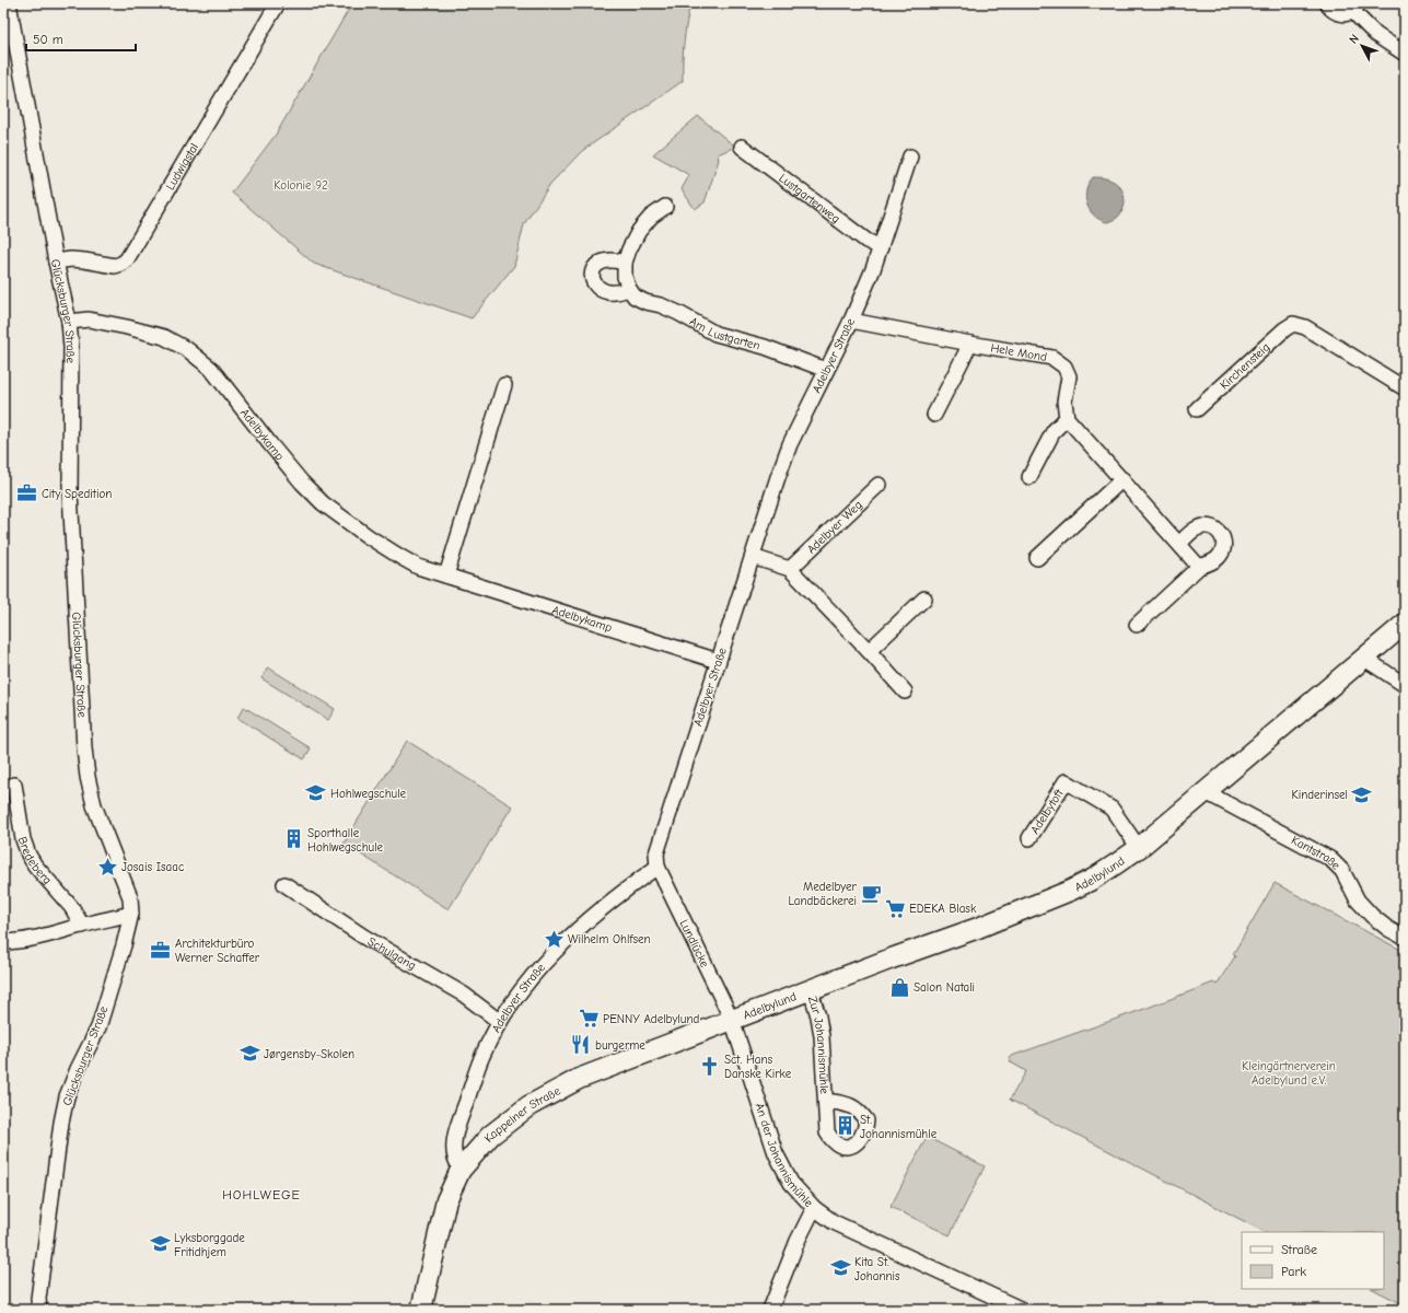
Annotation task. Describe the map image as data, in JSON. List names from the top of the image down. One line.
{"streets":{"street":["Ludwigstal","Lustgartenweg","Glücksburger Straße","Am Lustgarten","Hele Mond","Adelbyer Straße","Kirchensteig","Adelbykamp","Adelbyer Weg","Adelbytoft","Kantstraße","Bredeberg","Adelbylund","Lundlücke","Schulgang","Zur Johannismühle","Kappelner Straße","An der Johannismühle"]},"crossings":[["Ludwigstal","Glücksburger Straße"],["Lustgartenweg","Adelbyer Straße"],["Glücksburger Straße","Adelbykamp"],["Am Lustgarten","Adelbyer Straße"],["Hele Mond","Adelbyer Straße"],["Adelbyer Straße","Adelbykamp"],["Adelbyer Straße","Lundlücke"],["Adelbyer Straße","Schulgang"],["Adelbyer Straße","Kappelner Straße"],["Adelbytoft","Adelbylund"],["Kantstraße","Adelbylund"],["Adelbylund","Lundlücke"],["Adelbylund","Zur Johannismühle"],["Adelbylund","Kappelner Straße"],["Adelbylund","An der Johannismühle"],["Lundlücke","Kappelner Straße"],["Lundlücke","An der Johannismühle"],["Kappelner Straße","An der Johannismühle"]],"districts":["HOHLWEGE"],"parks":["Kolonie 92","Kleingärtnerverein Adelbylund e.V."],"places":{"office":["City Spedition","Architekturbüro Werner Schaffer"],"school or university":["Hohlwegschule","Kinderinsel","Jørgensby-Skolen","Lyksborggade Fritidhjem","Kita St. Johannis"],"building":["Sporthalle Hohlwegschule","St. Johannismühle"],"place":["Josais Isaac","Wilhelm Ohlfsen"],"cafe":["Medelbyer Landbäckerei"],"supermarket":["EDEKA Blask","PENNY Adelbylund"],"shop":["Salon Natali"],"restaurant":["burgerme"],"church":["Sct. Hans Danske Kirke"]},"legend":["Straße","Park"],"scale_bar":"50 m","north":"top left"}
